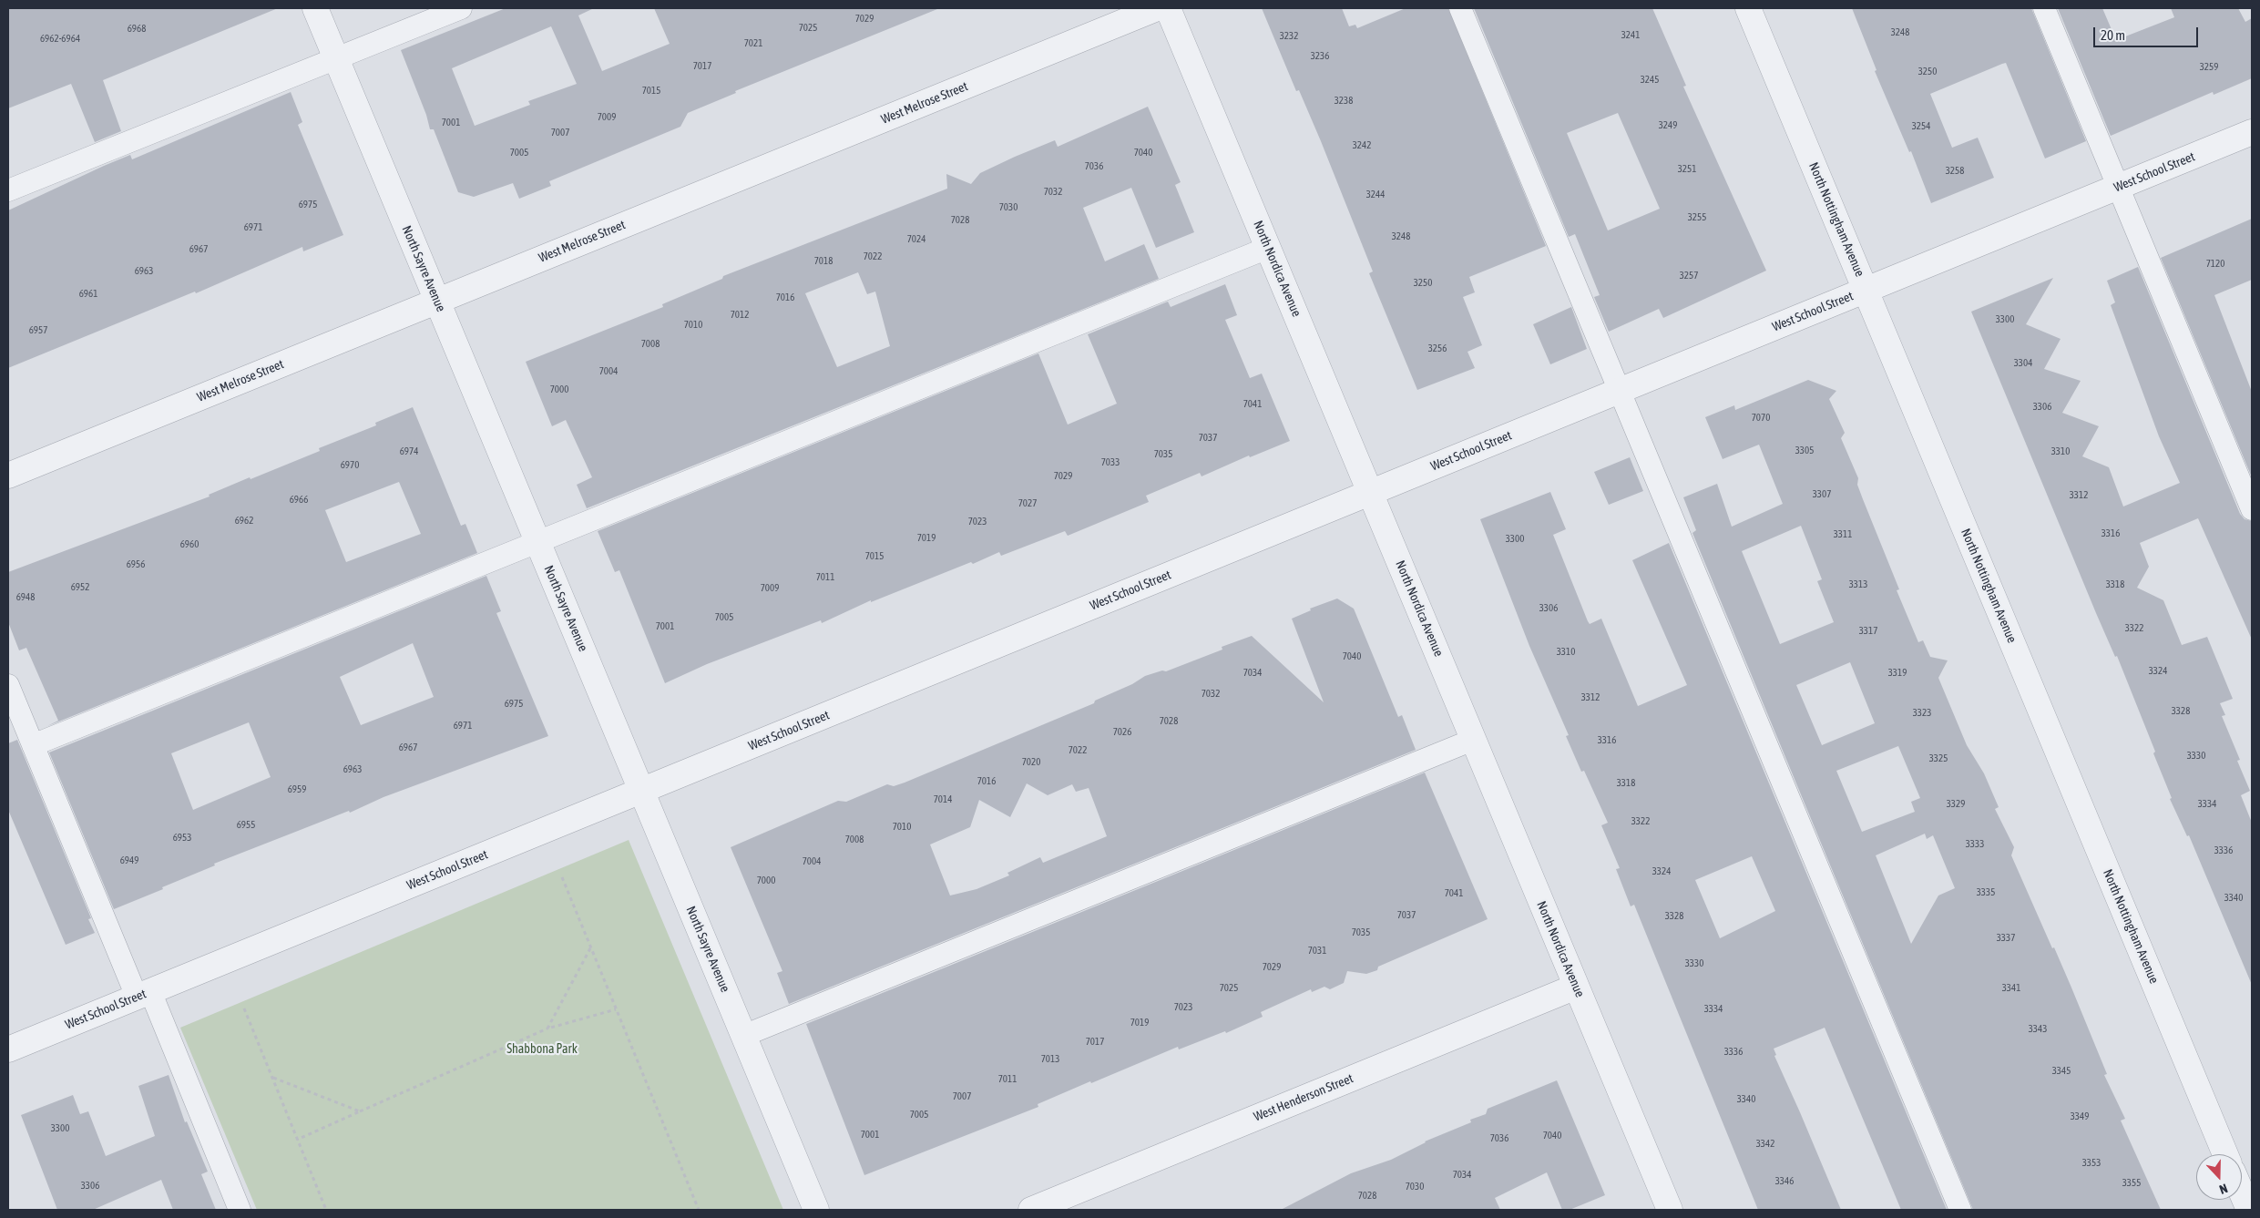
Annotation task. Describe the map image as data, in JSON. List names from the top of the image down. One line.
{"streets":{"street":["West Melrose Street","West School Street","North Nottingham Avenue","North Sayre Avenue","North Nordica Avenue","West Henderson Street"]},"crossings":[["West Melrose Street","North Sayre Avenue"],["West School Street","North Nottingham Avenue"],["West School Street","North Sayre Avenue"],["West School Street","North Nordica Avenue"],["North Nordica Avenue","West Henderson Street"]],"parks":["Shabbona Park"],"house_numbers":["7029","7025","6968","3248","3241","3232","6962-6964","7021","3236","7017","3259","3250","3245","7015","3238","7009","7001","3249","3254","7007","3242","7005","7040","7036","3251","3258","7032","3244","6975","7030","3255","7028","6971","3248","7024","6967","7022","7018","7120","6963","3257","3250","6961","7016","7012","3300","7010","6957","7008","3256","3304","7004","7000","7041","3306","7070","7037","3305","6974","3310","7035","7033","6970","7029","3307","3312","6966","7027","6962","7023","3316","3311","7019","3300","6960","7015","6956","7011","3313","3318","6952","7009","6948","3306","7005","7001","3322","3317","3310","7040","3324","7034","3319","7032","3312","6975","3328","3323","7028","6971","7026","3316","6967","7022","3330","3325","7020","6963","7016","3318","6959","7014","3329","3334","3322","6955","7010","6953","7008","3333","3336","6949","7004","3324","7000","3335","7041","3340","7037","3328","7035","3337","7031","3330","7029","7025","3341","7023","3334","7019","3343","7017","3336","7013","3345","7011","7007","3340","7005","3349","3300","7001","7040","7036","3342","3353","7034","3346","3355","3306","7030","7028"],"scale_bar":"20 m","north":"bottom"}
